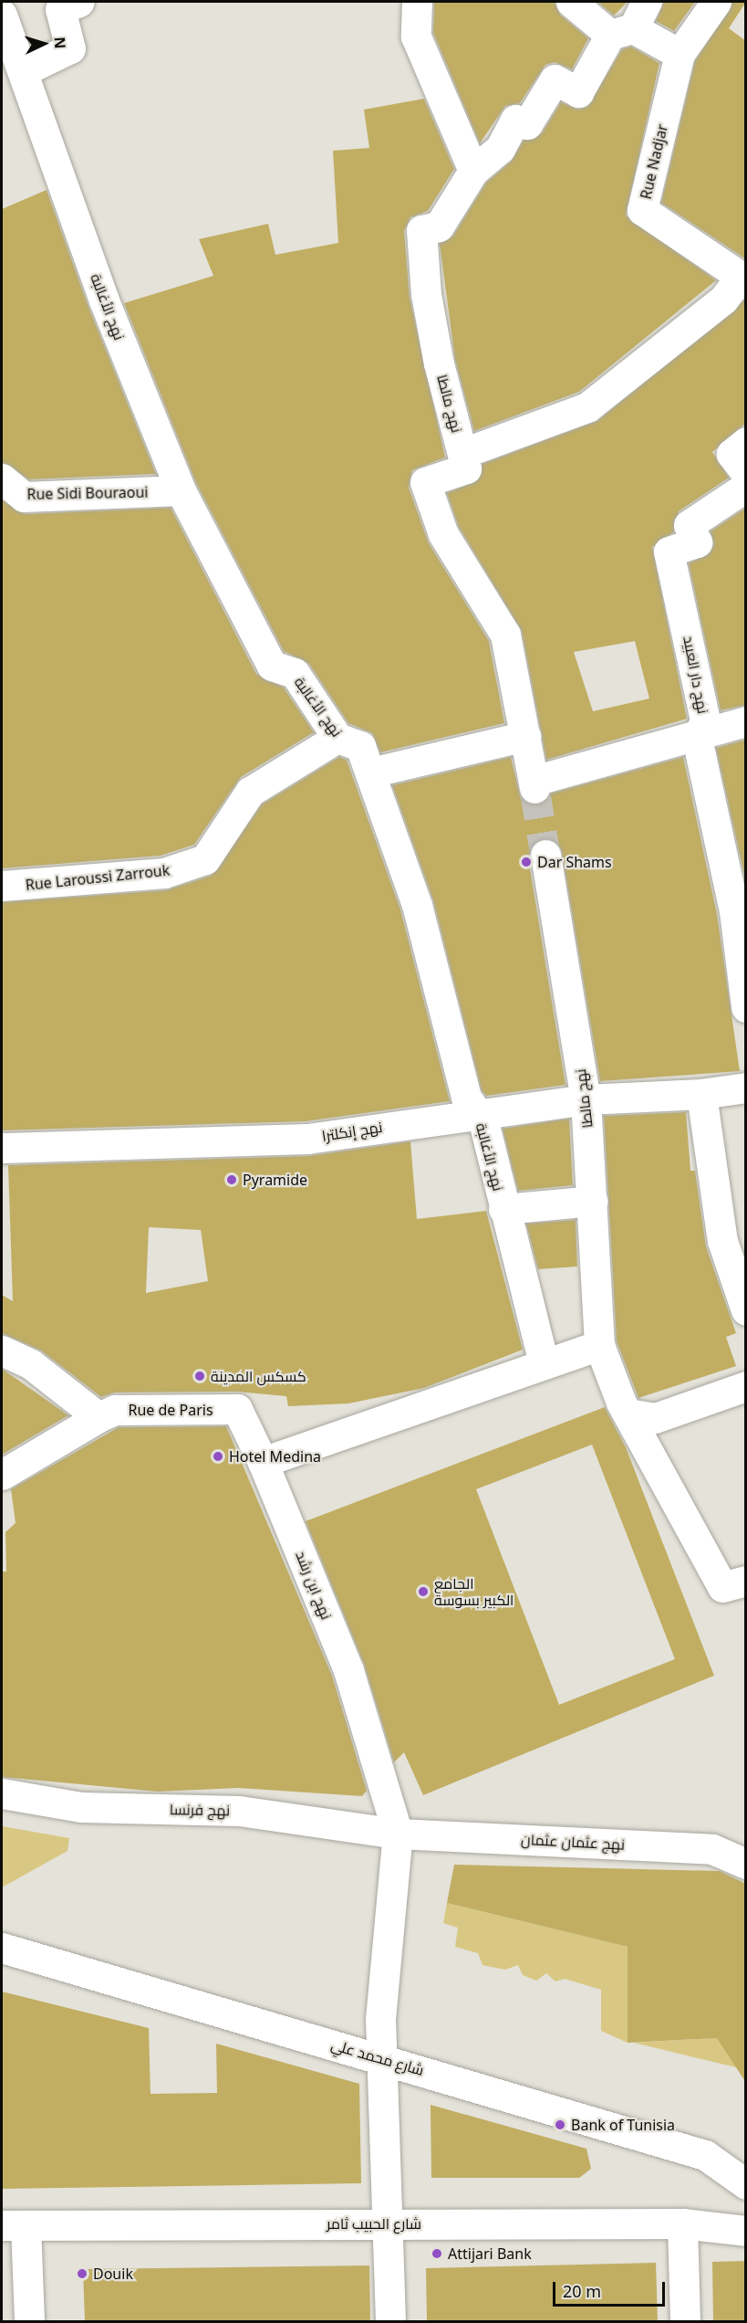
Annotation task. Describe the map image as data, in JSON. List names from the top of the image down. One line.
{"streets":{"street":["Rue Nadjar","نهج الأغالبة","نهج مالطا","Rue Sidi Bouraoui","نهج دار العبيد","Rue Laroussi Zarrouk","نهج إنكلترا","Rue de Paris","نهج ابن رشد","نهج فرنسا","نهج عثمان عثمان","شارع محمد علي","شارع الحبيب ثامر"]},"crossings":[["نهج الأغالبة","Rue Sidi Bouraoui"],["نهج الأغالبة","Rue Laroussi Zarrouk"],["نهج الأغالبة","نهج إنكلترا"],["نهج مالطا","نهج دار العبيد"],["نهج مالطا","نهج إنكلترا"],["Rue de Paris","نهج ابن رشد"],["نهج ابن رشد","نهج فرنسا"],["نهج ابن رشد","نهج عثمان عثمان"],["نهج ابن رشد","شارع محمد علي"],["نهج ابن رشد","شارع الحبيب ثامر"],["نهج فرنسا","نهج عثمان عثمان"]],"places":["Dar Shams","Pyramide","كسكس المدينة","Hotel Medina","الجامع الكبير بسوسة","Bank of Tunisia","Attijari Bank","Douik"],"scale_bar":"20 m","north":"right"}
